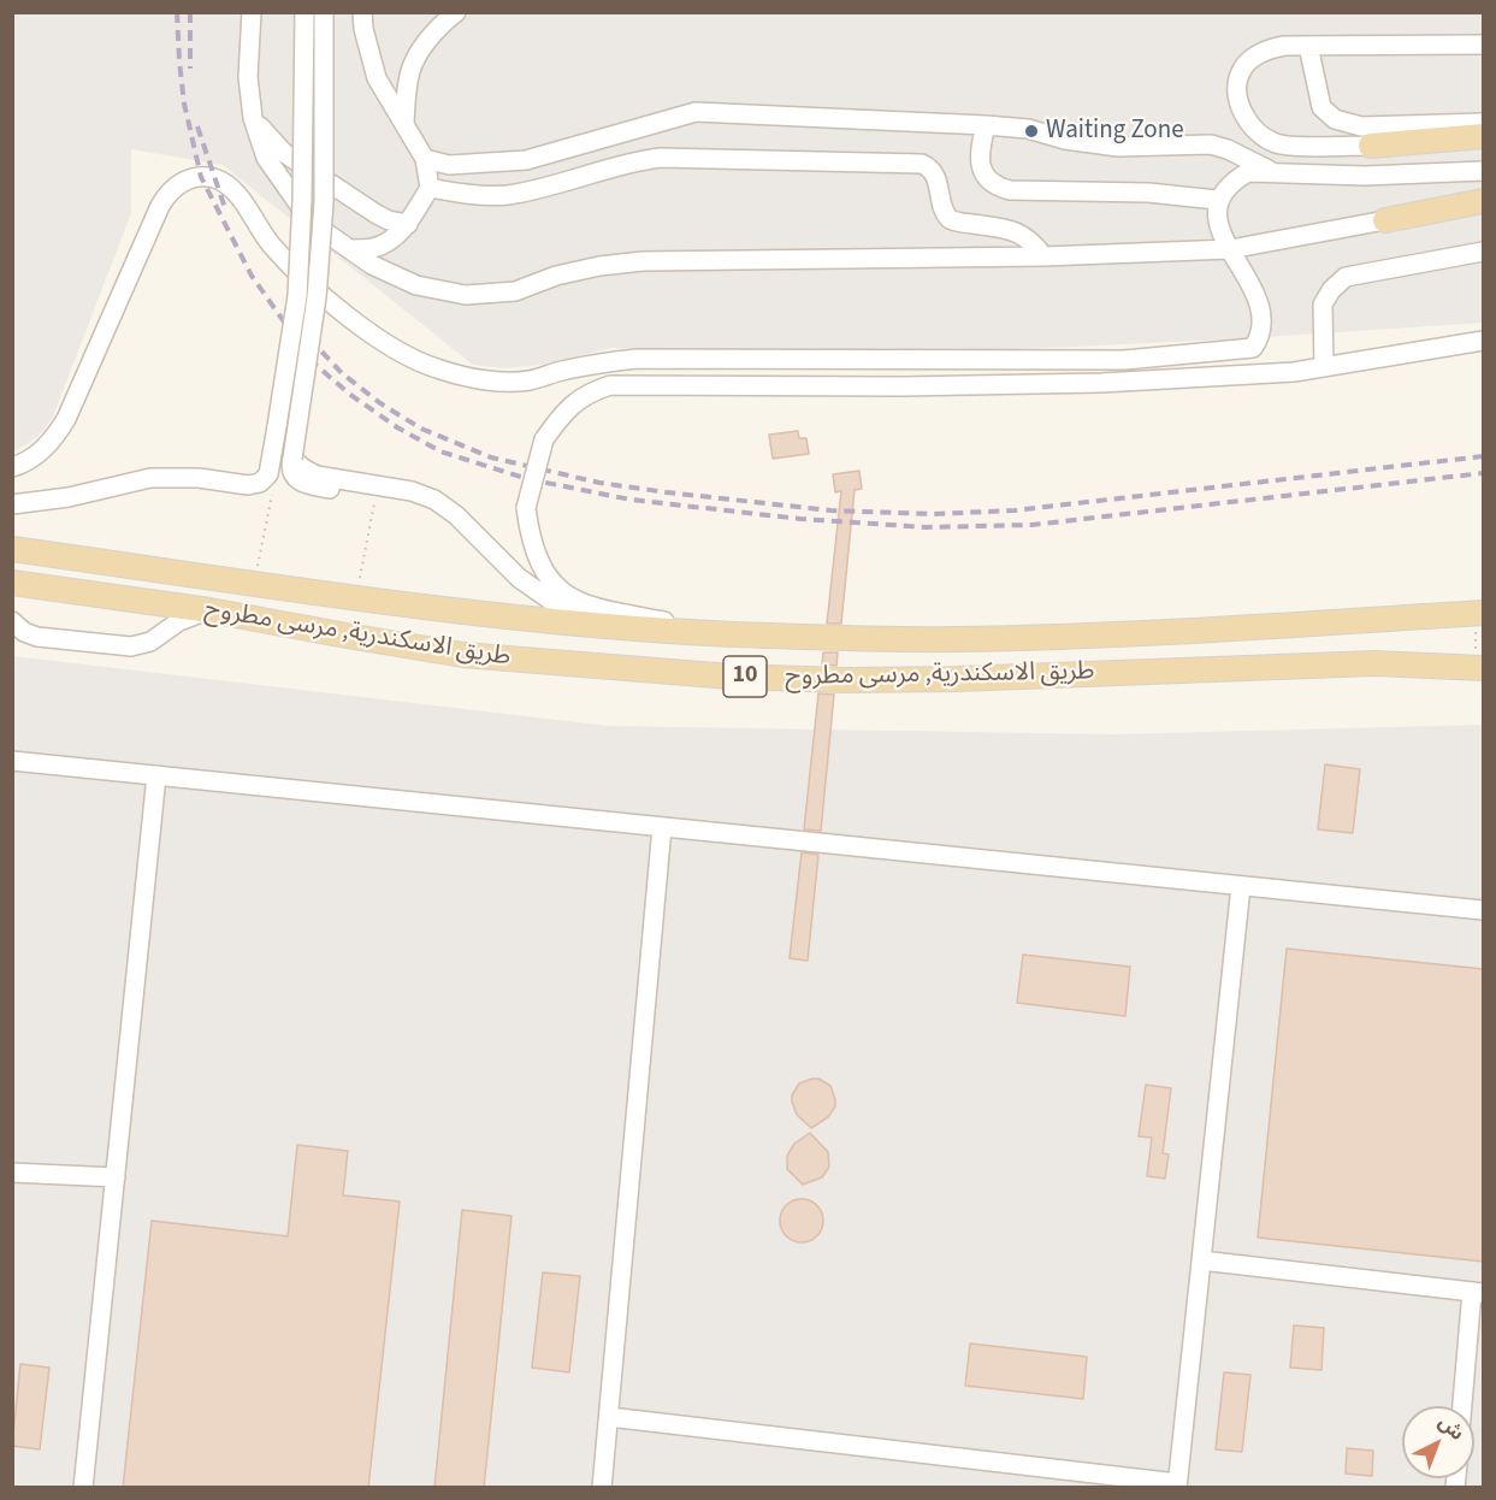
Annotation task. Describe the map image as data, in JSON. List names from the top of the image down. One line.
{"streets":{"main road":["طريق الاسكندرية, مرسى مطروح","10"]},"places":["Waiting Zone"],"north":"top right"}
